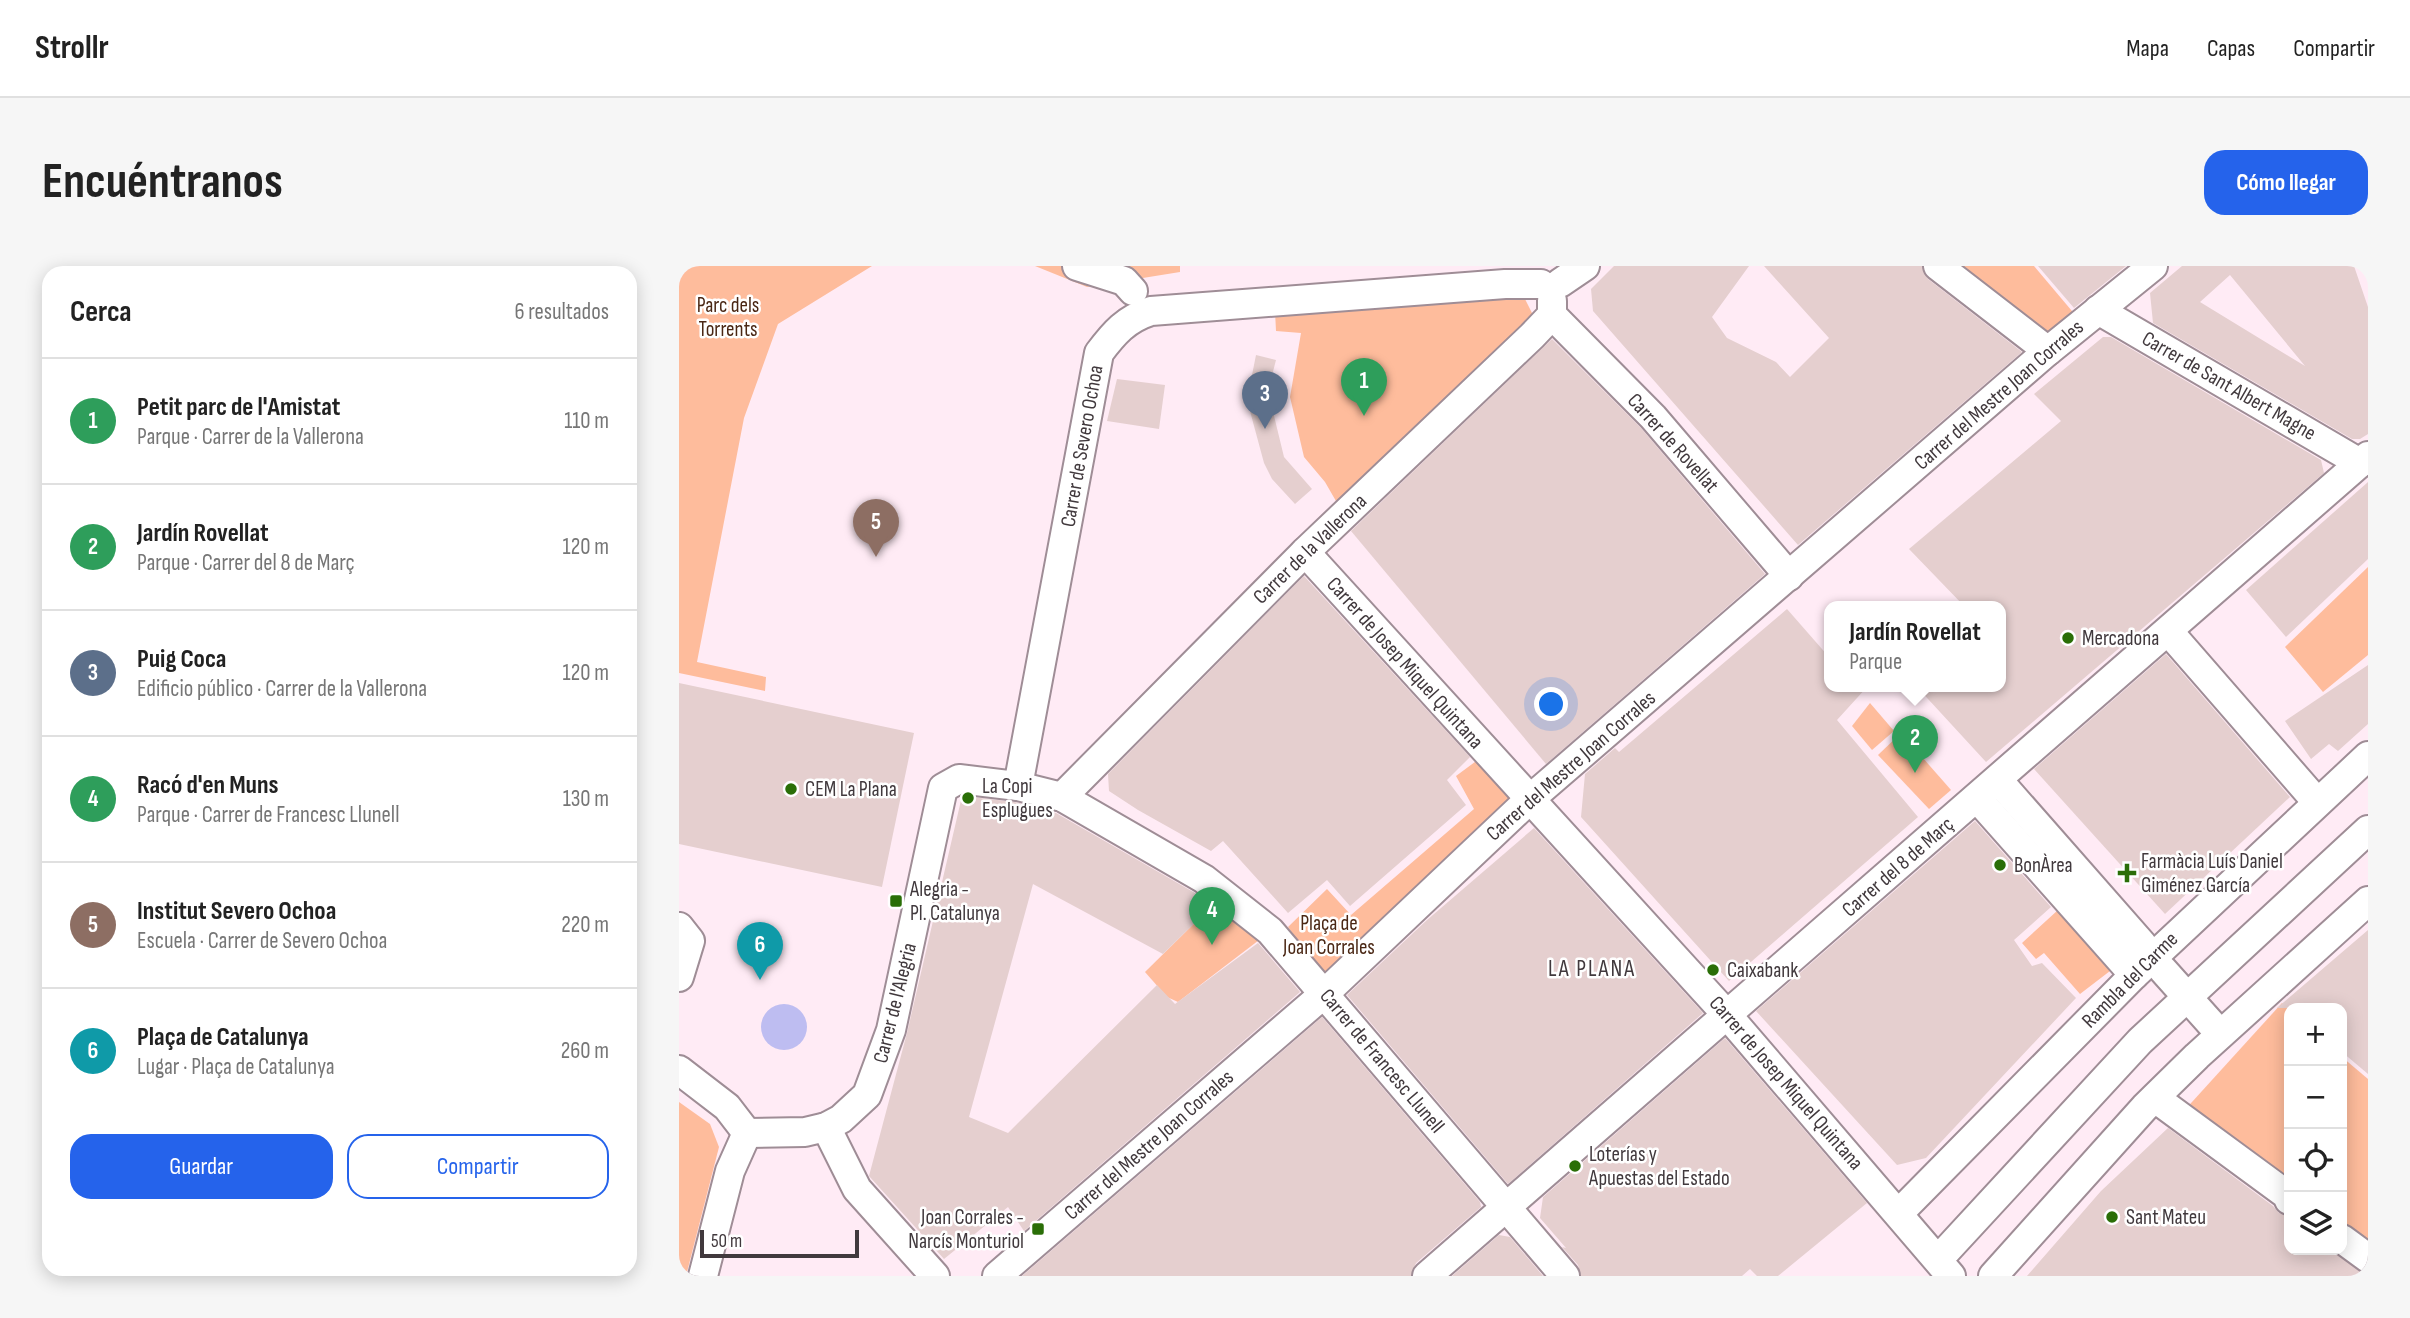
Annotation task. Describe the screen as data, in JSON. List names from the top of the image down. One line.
{"streets":{"street":["Carrer de Sant Albert Magne","Carrer del Mestre Joan Corrales","Carrer de Rovellat","Carrer de Severo Ochoa","Carrer de la Vallerona","Carrer de Josep Miquel Quintana","Carrer del 8 de Març","Rambla del Carme","Carrer de l'Alegria","Carrer de Francesc Llunell"]},"crossings":[["Carrer de Sant Albert Magne","Carrer del Mestre Joan Corrales"],["Carrer de Sant Albert Magne","Carrer del 8 de Març"],["Carrer del Mestre Joan Corrales","Carrer de Rovellat"],["Carrer del Mestre Joan Corrales","Carrer de Josep Miquel Quintana"],["Carrer del Mestre Joan Corrales","Carrer de Francesc Llunell"],["Carrer de Rovellat","Carrer de Severo Ochoa"],["Carrer de Rovellat","Carrer de la Vallerona"],["Carrer de Severo Ochoa","Carrer de la Vallerona"],["Carrer de Severo Ochoa","Carrer de Francesc Llunell"],["Carrer de la Vallerona","Carrer de Josep Miquel Quintana"],["Carrer de la Vallerona","Carrer de Francesc Llunell"],["Carrer de Josep Miquel Quintana","Carrer del 8 de Març"],["Carrer de Josep Miquel Quintana","Rambla del Carme"],["Carrer del 8 de Març","Carrer de Francesc Llunell"],["Carrer de l'Alegria","Carrer de Francesc Llunell"]],"districts":["LA PLANA"],"parks":["Parc dels Torrents","Plaça de Joan Corrales"],"places":{"other":["Mercadona","CEM La Plana","La Copi Esplugues","BonÀrea","Caixabank","Loterías y Apuestas del Estado","Sant Mateu"],"health":["Farmàcia Luís Daniel Giménez García"],"transit":["Alegria - Pl. Catalunya","Joan Corrales - Narcís Monturiol"]},"scale_bar":"50 m","page":{"header":"Strollr","nav":["Mapa","Capas","Compartir"],"buttons":["Cómo llegar",["Guardar","Compartir"]],"title":"Encuéntranos","heading":["Cerca","6 resultados"],"list":[{"mark":"1","name":"Petit parc de l'Amistat","note":"Parque · Carrer de la Vallerona","value":"110 m"},{"mark":"2","name":"Jardín Rovellat","note":"Parque · Carrer del 8 de Març","value":"120 m"},{"mark":"3","name":"Puig Coca","note":"Edificio público · Carrer de la Vallerona","value":"120 m"},{"mark":"4","name":"Racó d'en Muns","note":"Parque · Carrer de Francesc Llunell","value":"130 m"},{"mark":"5","name":"Institut Severo Ochoa","note":"Escuela · Carrer de Severo Ochoa","value":"220 m"},{"mark":"6","name":"Plaça de Catalunya","note":"Lugar · Plaça de Catalunya","value":"260 m"}],"pins":["1","3","5","2","4","6"],"popup":["Jardín Rovellat","Parque"],"map_buttons":["+","−"],"scale":"50 m"}}
